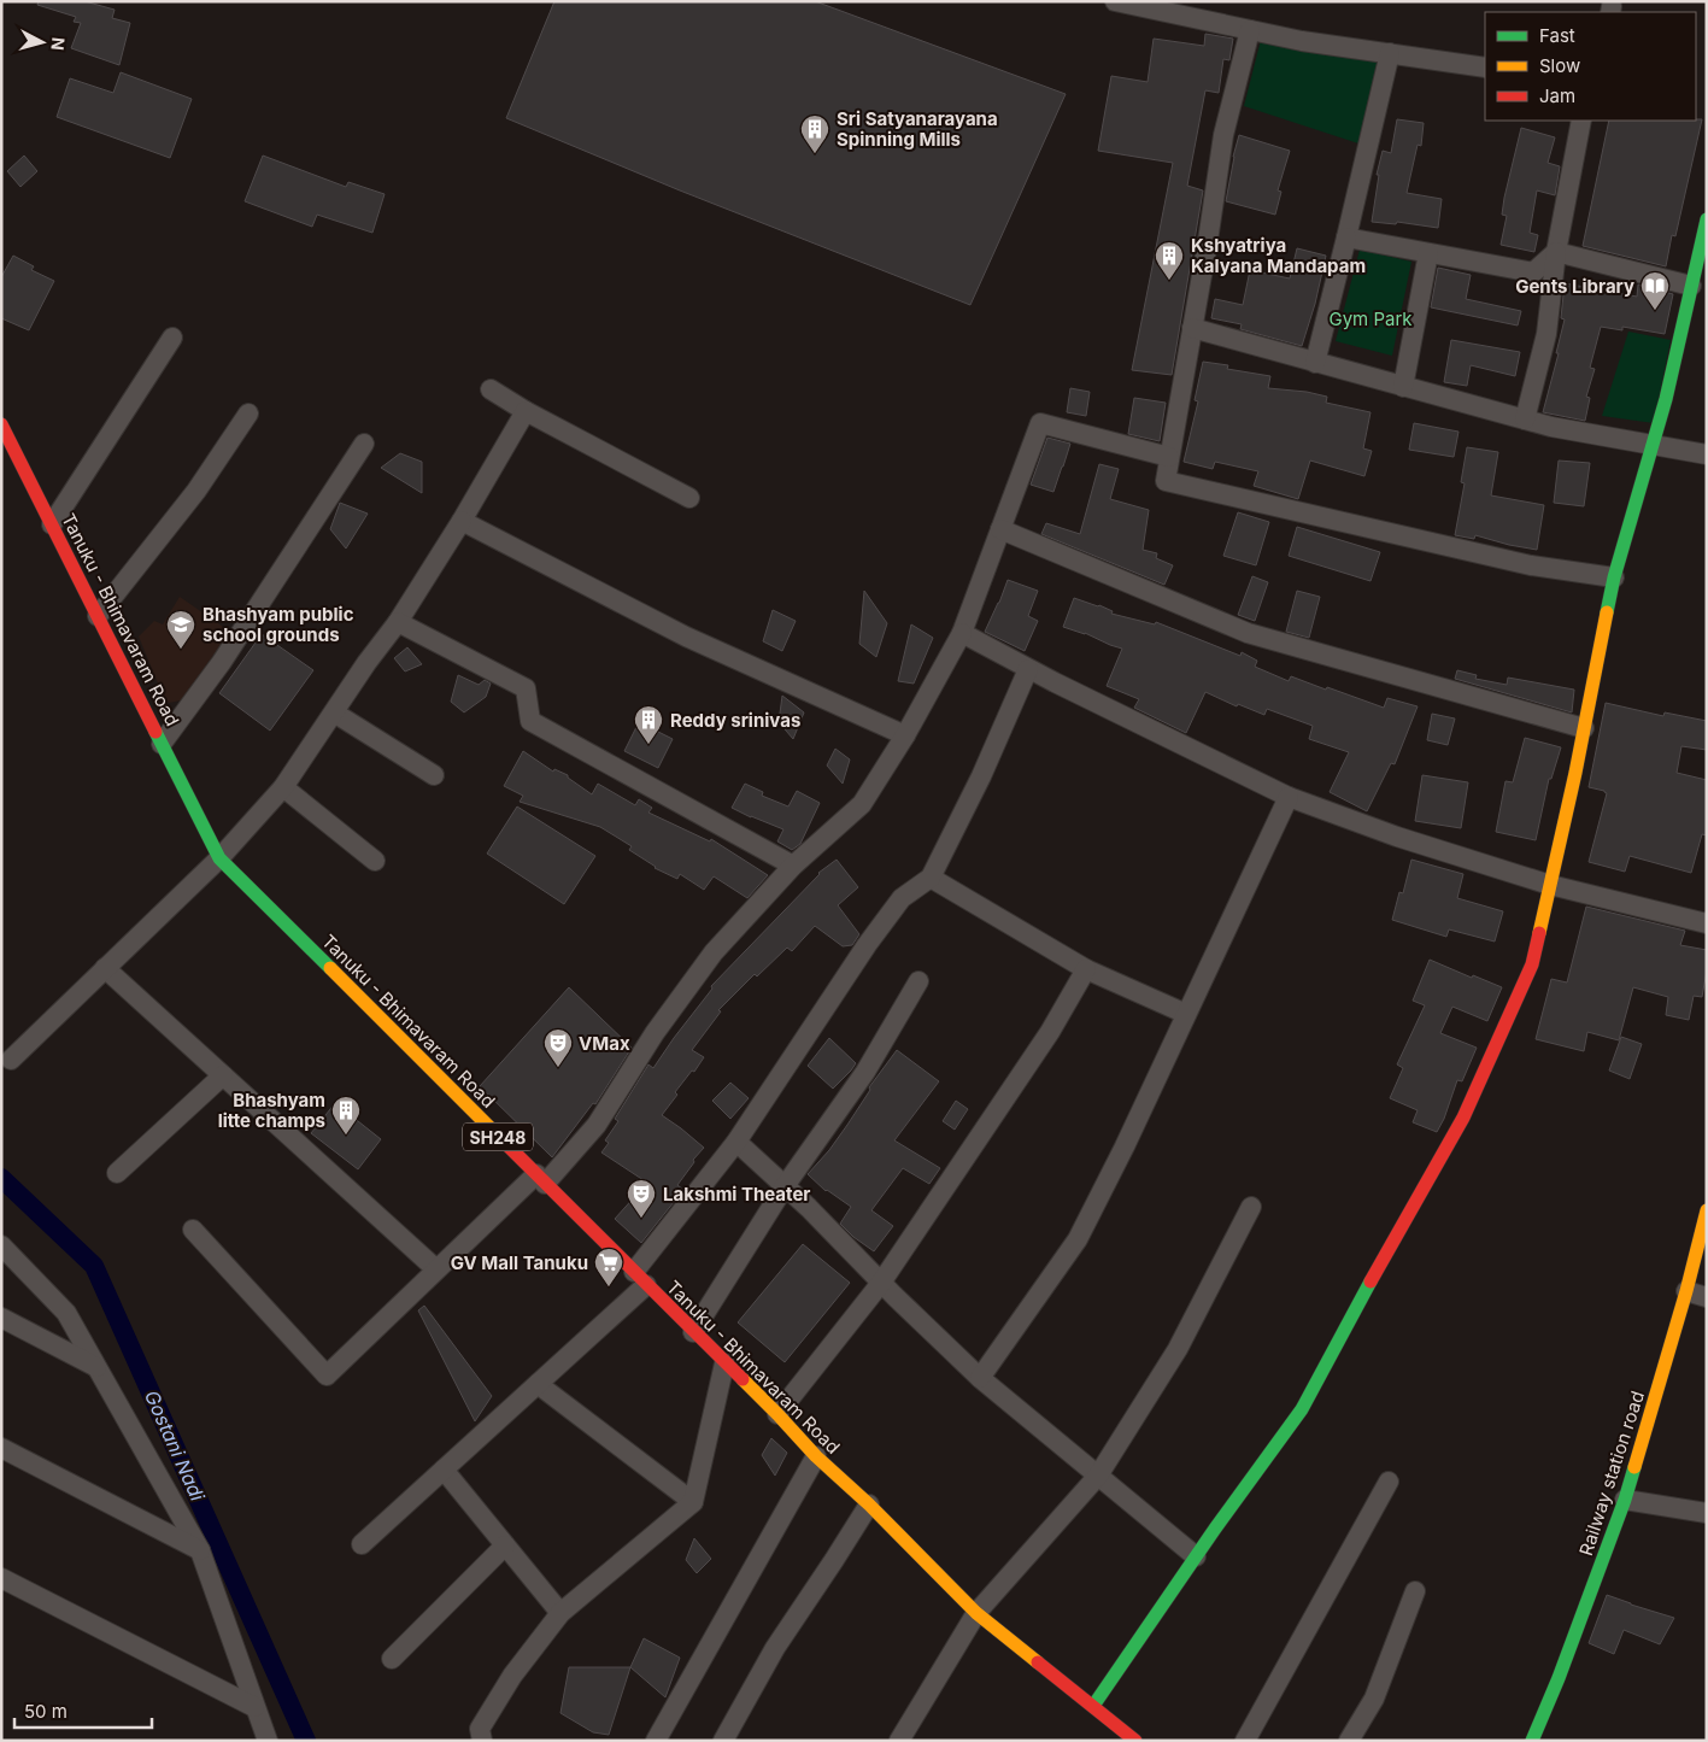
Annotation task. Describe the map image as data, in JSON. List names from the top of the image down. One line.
{"streets":{"street":["Tanuku - Bhimavaram Road","SH248","Railway station road"]},"water":["Gostani Nadi"],"parks":["Gym Park"],"places":{"building":["Sri Satyanarayana Spinning Mills","Kshyatriya Kalyana Mandapam","Reddy srinivas","Bhashyam litte champs"],"library":["Gents Library"],"school or university":["Bhashyam public school grounds"],"theatre":["VMax","Lakshmi Theater"],"supermarket":["GV Mall Tanuku"]},"legend":["Fast","Slow","Jam"],"scale_bar":"50 m","north":"right"}
